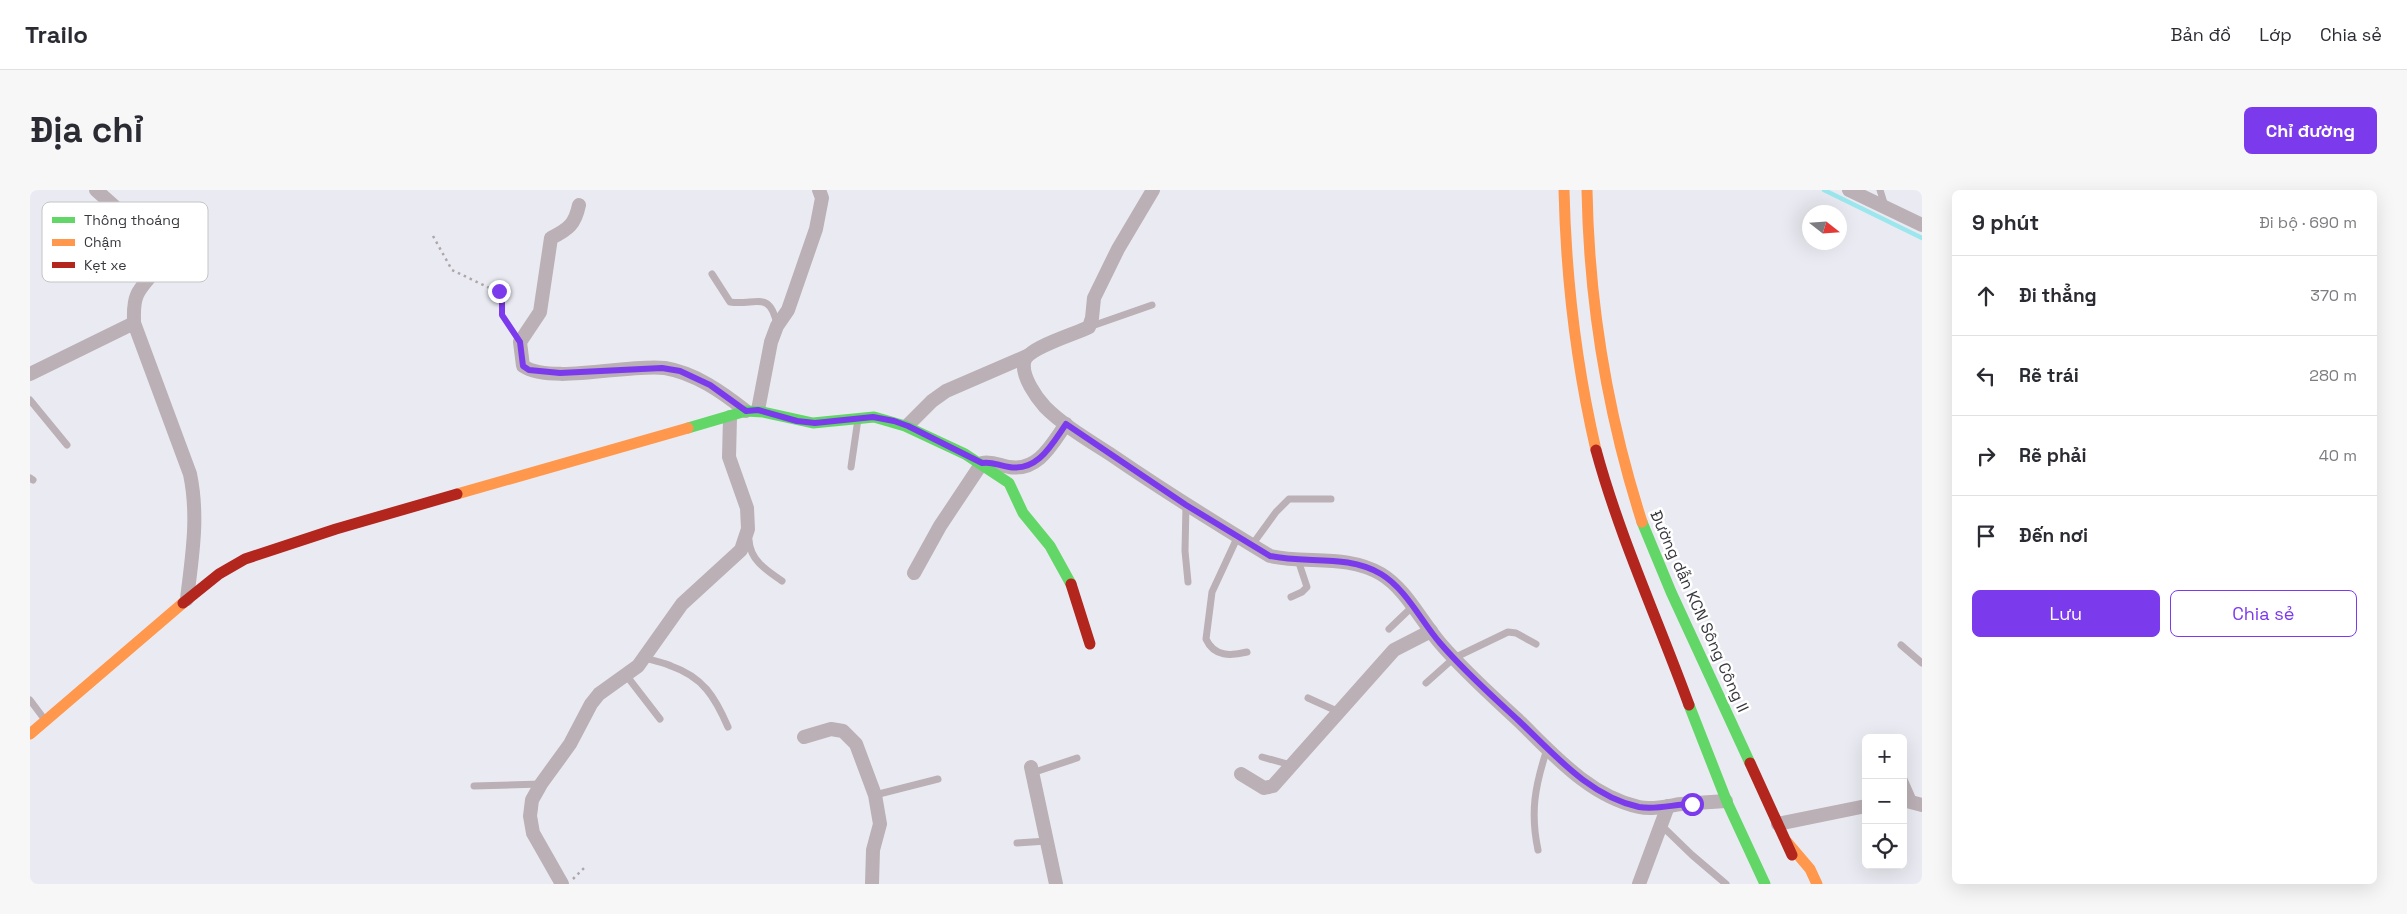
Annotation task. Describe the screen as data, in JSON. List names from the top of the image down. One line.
{"streets":{"main road":["Đường dẫn KCN Sông Công II"]},"legend":["Thông thoáng","Chậm","Kẹt xe"],"north":"right","page":{"header":"Trailo","nav":["Bản đồ","Lớp","Chia sẻ"],"buttons":["Chỉ đường",["Lưu","Chia sẻ"]],"title":"Địa chỉ","heading":["9 phút","Đi bộ · 690 m"],"list":[["Đi thẳng","370 m"],["Rẽ trái","280 m"],["Rẽ phải","40 m"],"Đến nơi"],"map_buttons":["+","−"]}}
